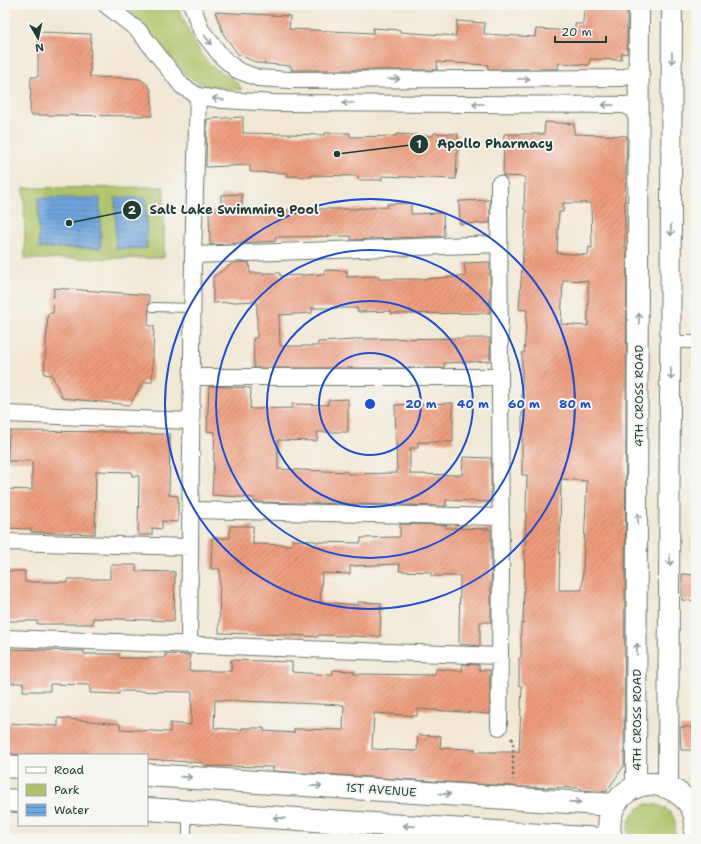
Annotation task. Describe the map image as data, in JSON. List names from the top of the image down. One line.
{"streets":{"main road":["1ST AVENUE"],"street":["4TH CROSS ROAD"]},"places":["Apollo Pharmacy","Salt Lake Swimming Pool"],"legend":["Road","Park","Water"],"scale_bar":"20 m","north":"bottom","rings":["20 m","40 m","60 m","80 m"]}
